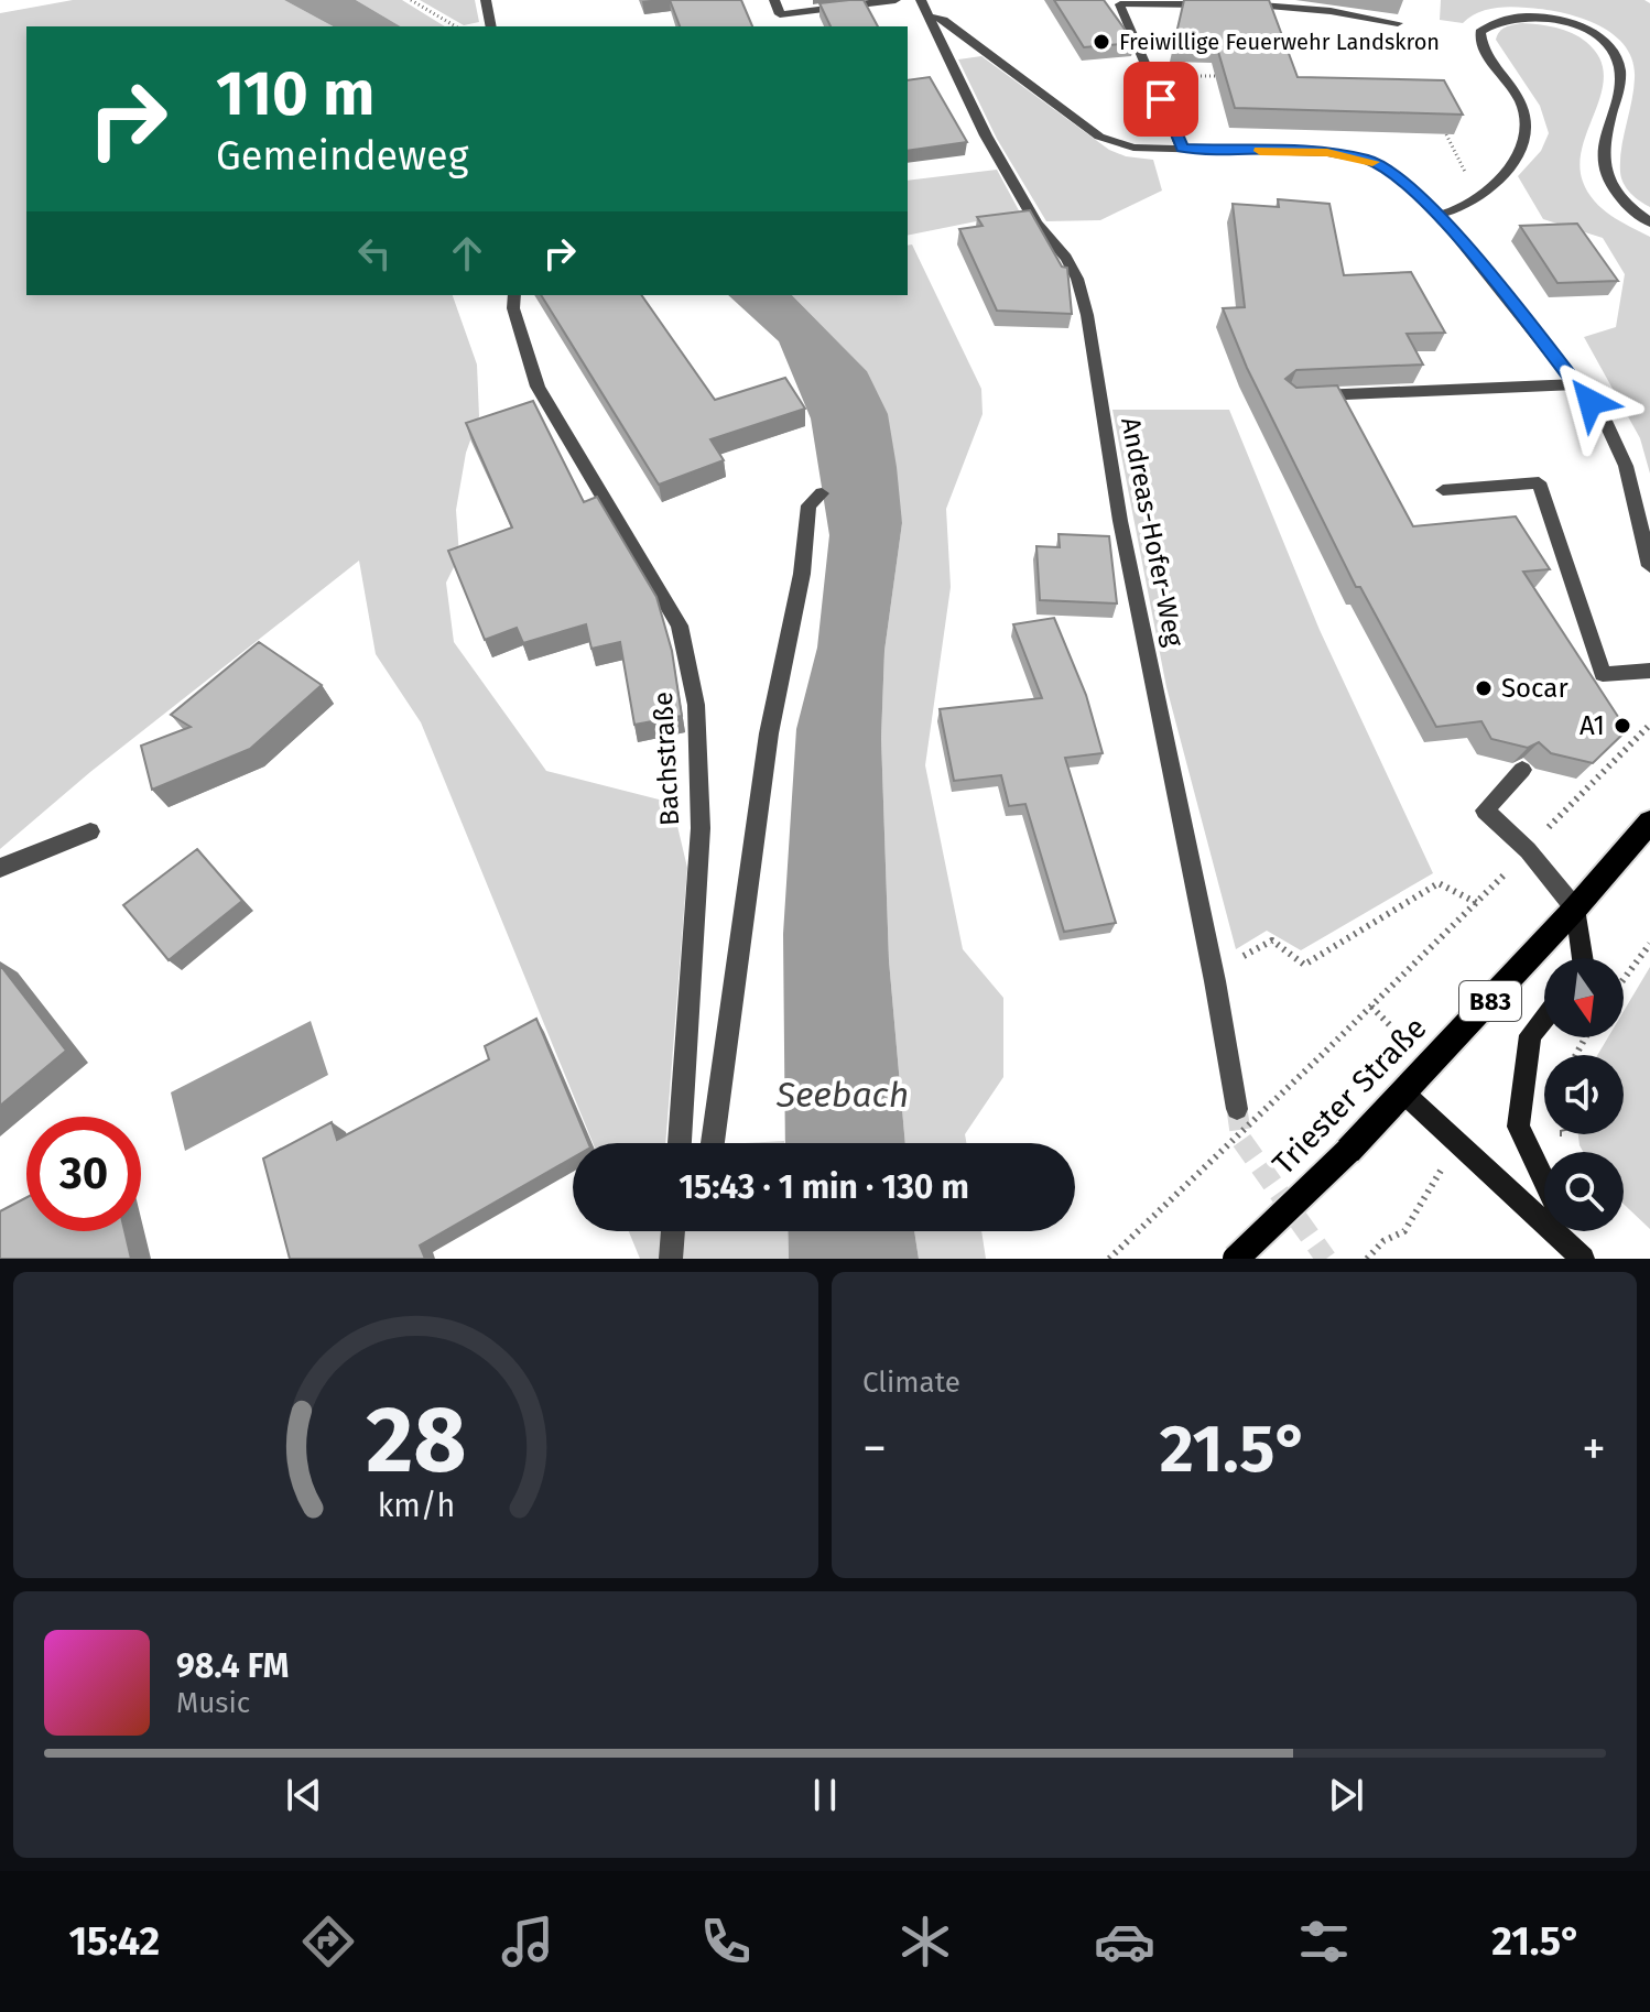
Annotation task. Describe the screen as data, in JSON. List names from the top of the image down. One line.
{"streets":{"main road":["B83","Triester Straße"],"street":["Andreas-Hofer-Weg","Bachstraße"]},"water":["Seebach"],"places":["Freiwillige Feuerwehr Landskron","Socar","A1"],"north":"bottom","page":{"turn":["110 m","Gemeindeweg"],"limit":"30","trip":"15:43 · 1 min · 130 m","tile":"Climate","heat":["−","21.5°","+"],"song":["98.4 FM","Music"],"tabs":["15:42","21.5°"],"gauge":["28","km/h"]}}
